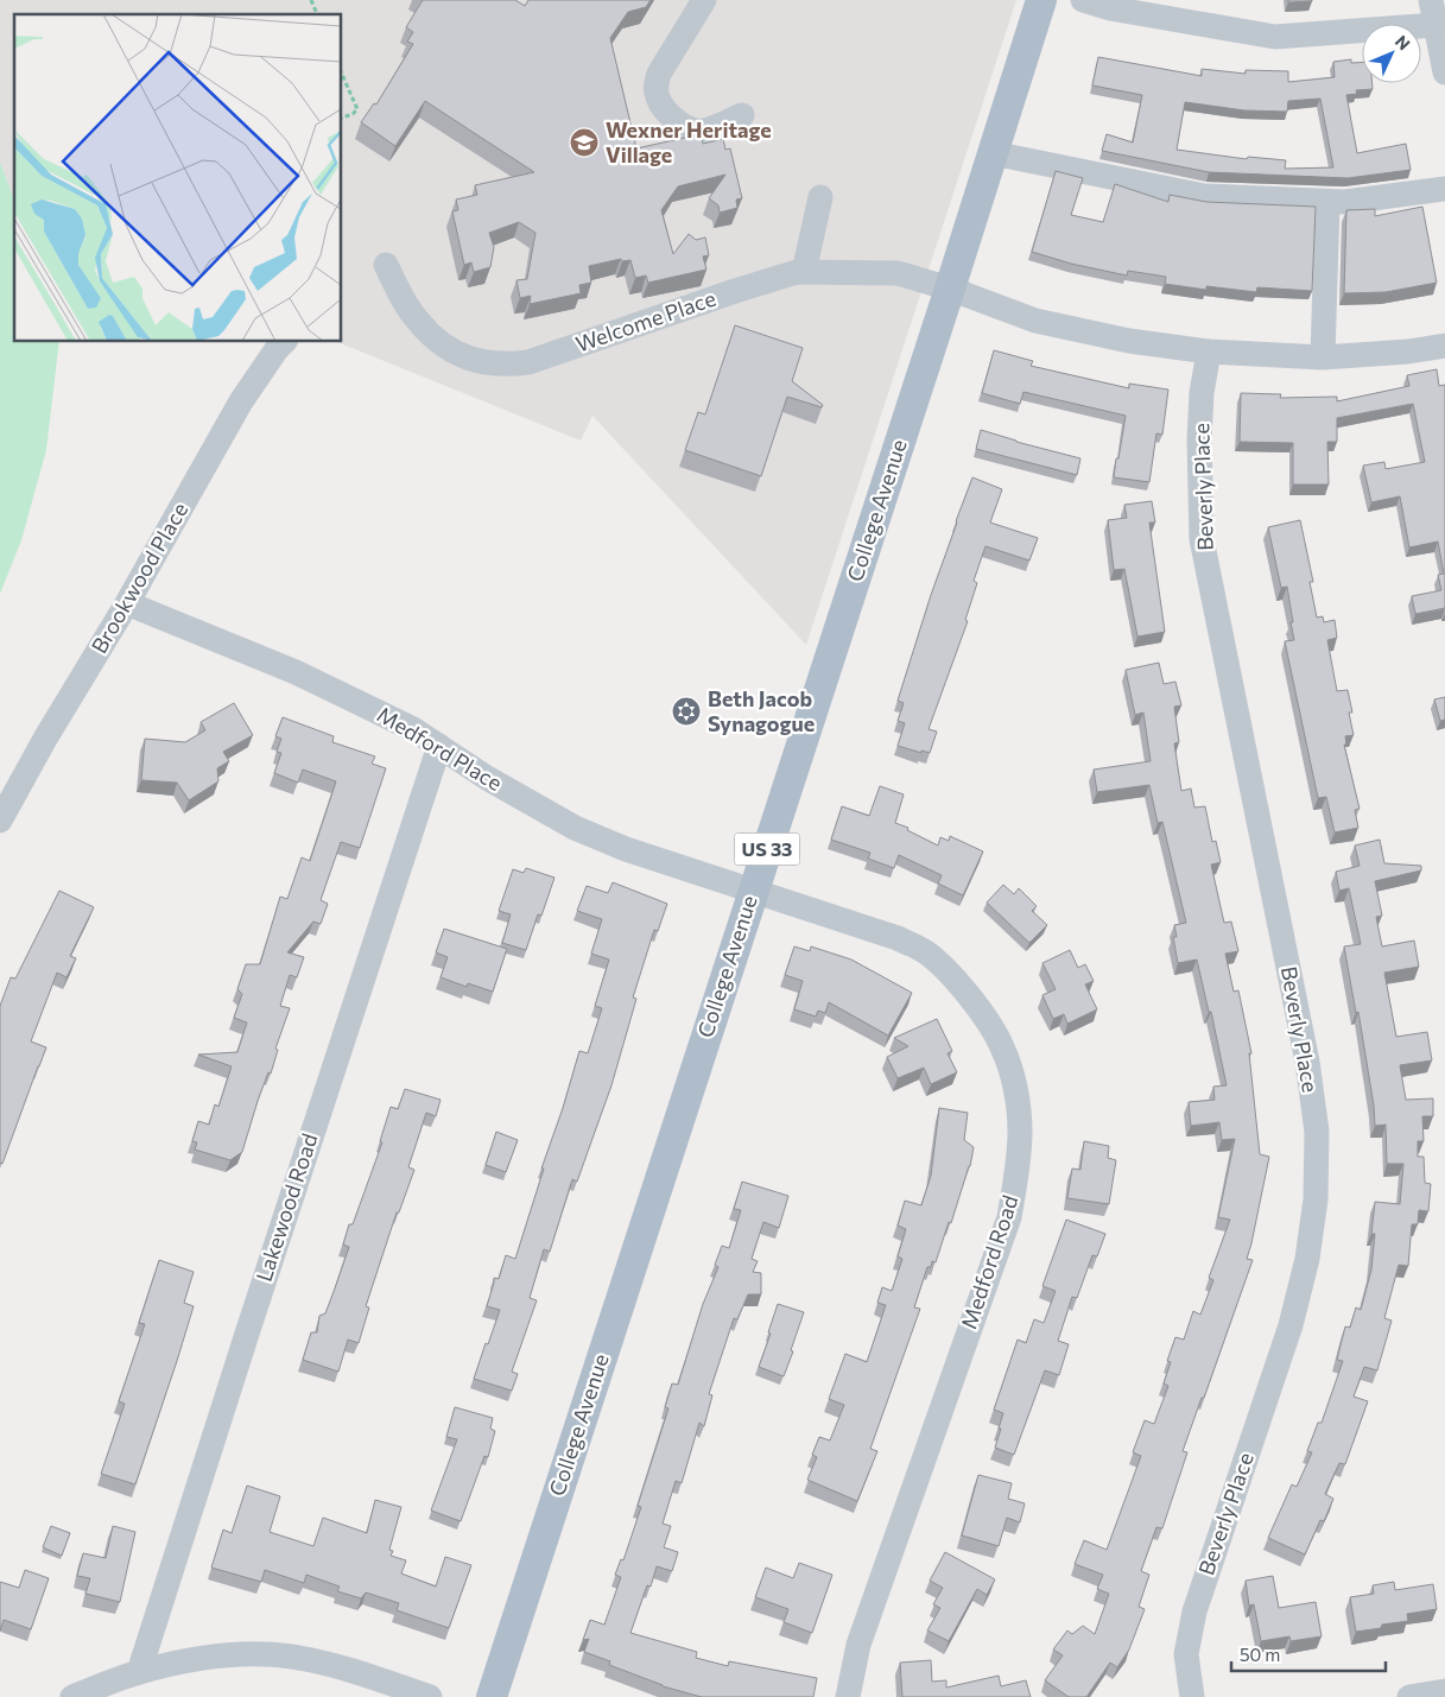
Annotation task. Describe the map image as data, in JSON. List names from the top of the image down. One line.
{"streets":{"main road":["College Avenue","US 33"],"street":["Welcome Place","Beverly Place","Brookwood Place","Medford Place","Lakewood Road","Medford Road"]},"crossings":[["Welcome Place","Beverly Place"],["Welcome Place","College Avenue"],["College Avenue","Medford Place"],["College Avenue","Medford Road"],["Brookwood Place","Medford Place"],["Medford Place","Lakewood Road"],["Medford Place","Medford Road"]],"places":{"school or university":["Wexner Heritage Village"],"synagogue":["Beth Jacob Synagogue"]},"scale_bar":"50 m","north":"top right"}
